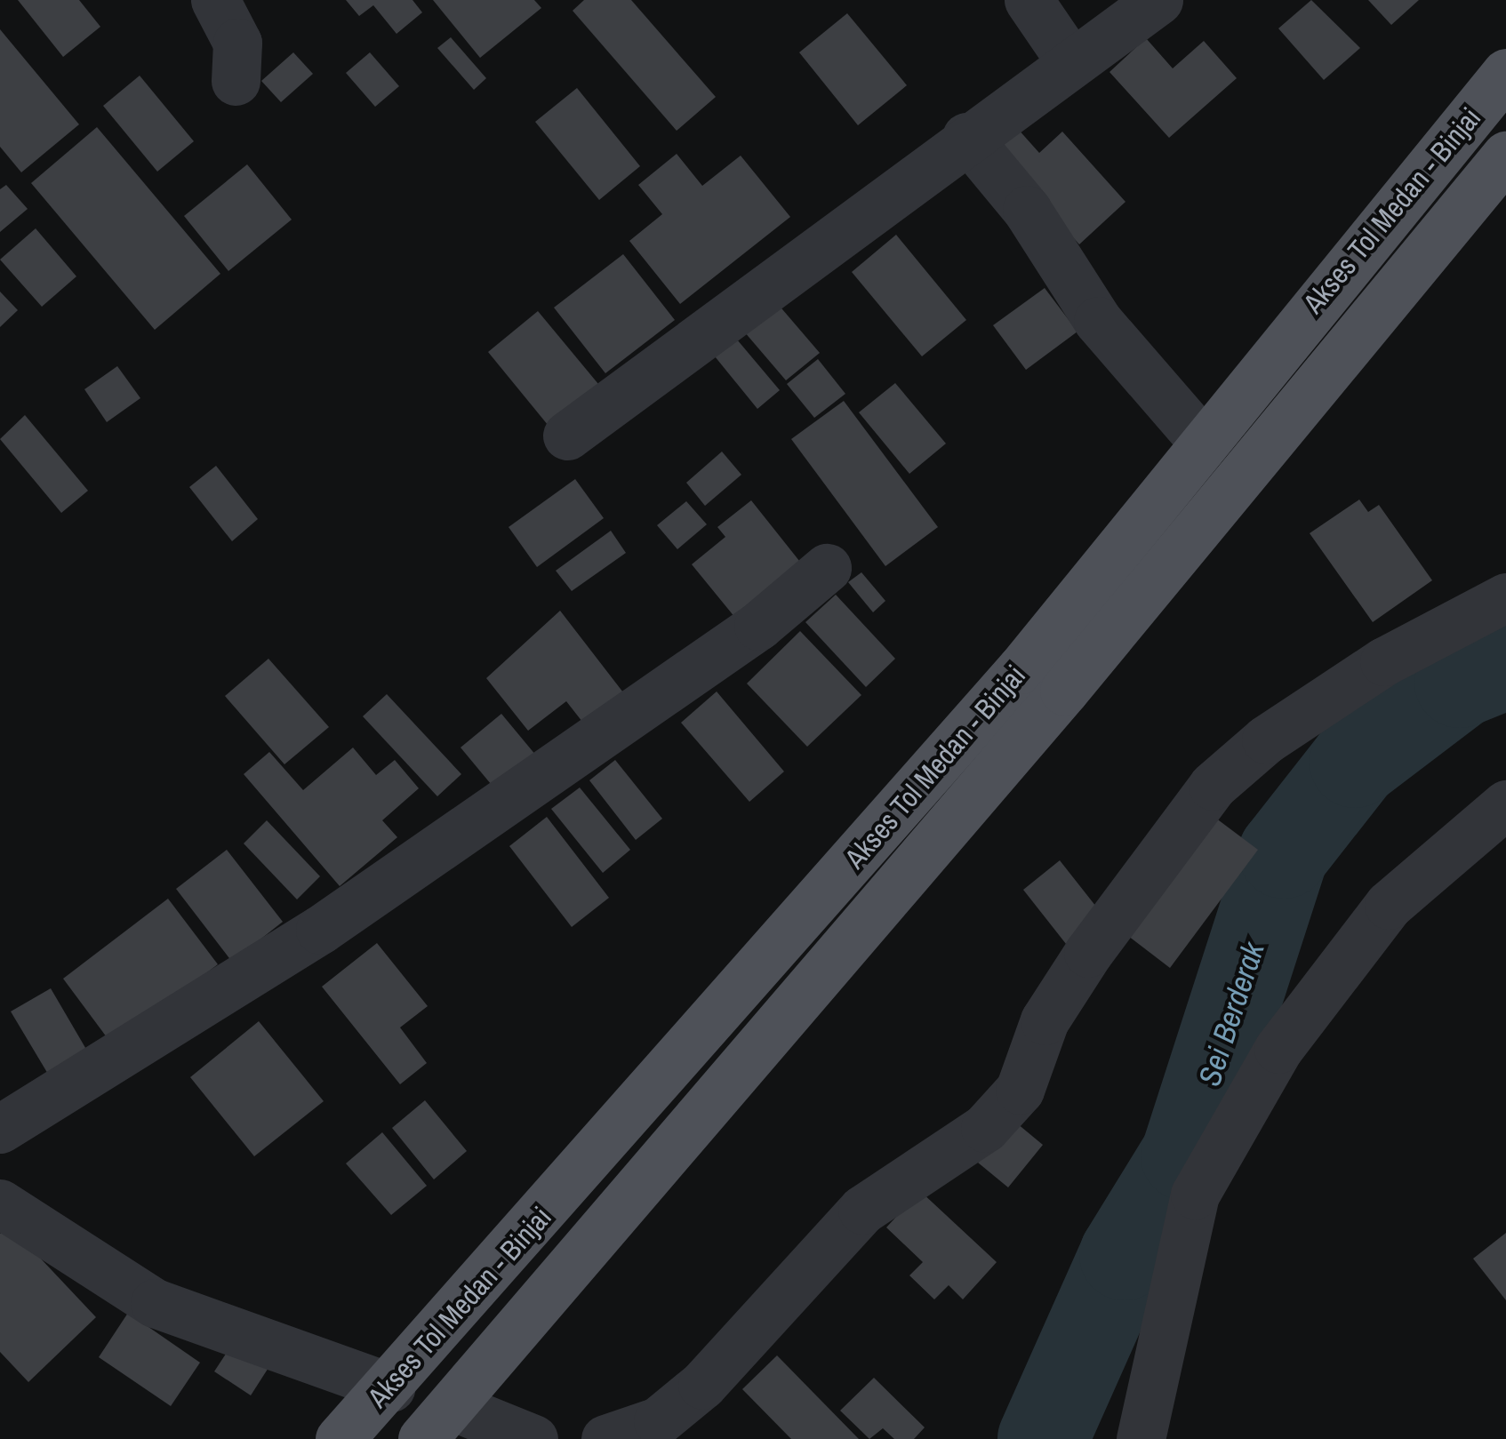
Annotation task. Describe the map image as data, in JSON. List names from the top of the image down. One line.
{"streets":{"main road":["Akses Tol Medan - Binjai"]},"water":["Sei Berderak"]}
